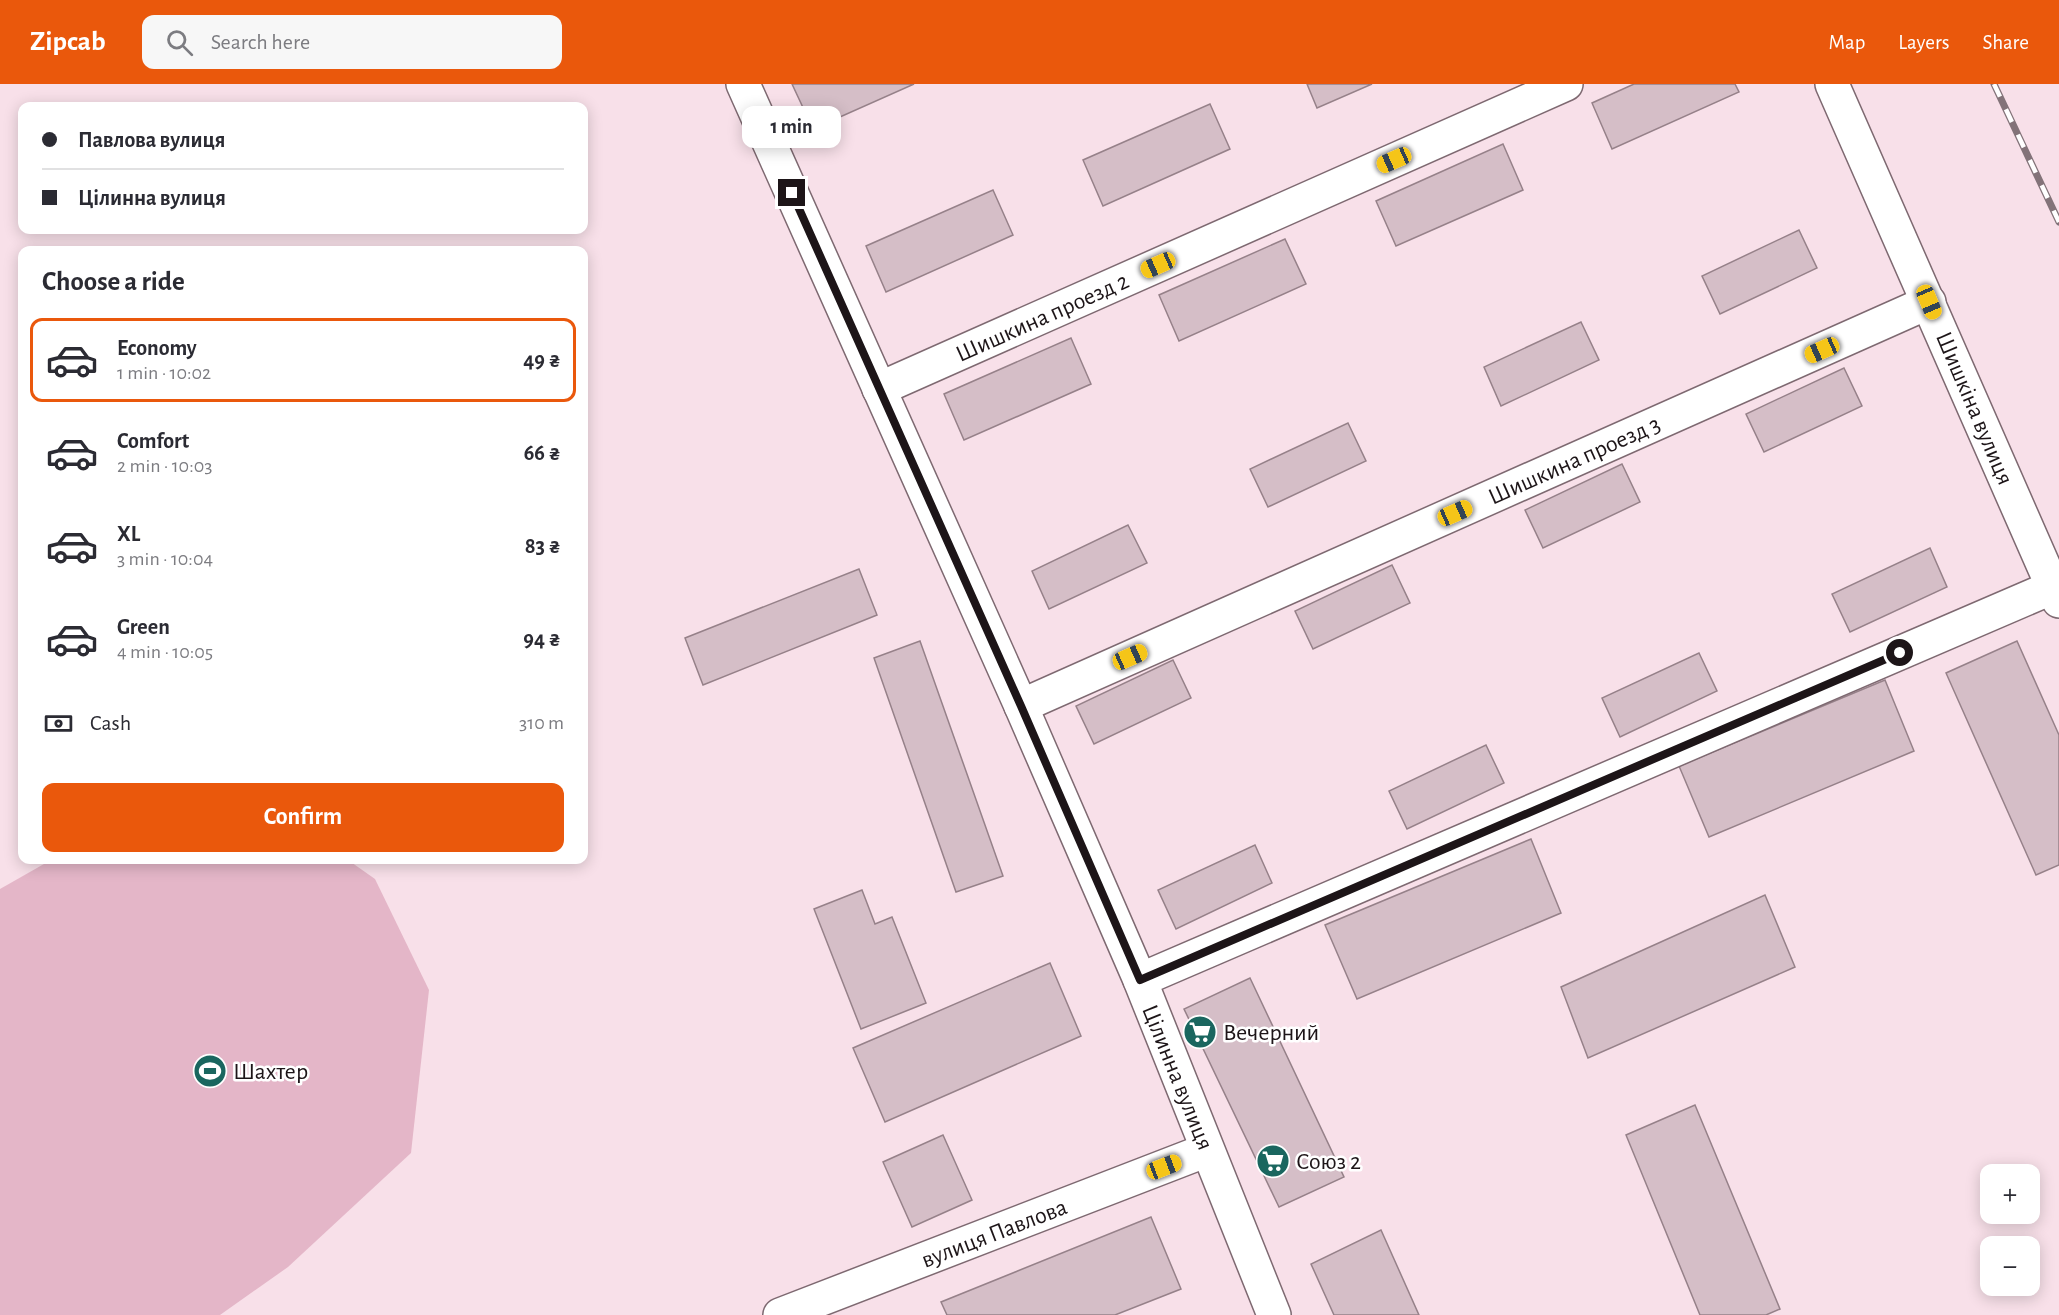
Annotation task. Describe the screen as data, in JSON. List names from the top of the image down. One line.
{"streets":{"street":["Шишкина проезд 2","Шишкіна вулиця","Шишкина проезд 3","Цілинна вулиця","вулиця Павлова"]},"crossings":[["Шишкина проезд 2","Цілинна вулиця"],["Шишкіна вулиця","Шишкина проезд 3"],["Шишкина проезд 3","Цілинна вулиця"],["Цілинна вулиця","вулиця Павлова"]],"places":{"supermarket":["Вечерний","Союз 2"],"sports":["Шахтер"]},"page":{"header":"Zipcab","search":"Search here","nav":["Map","Layers","Share"],"banner":["Павлова вулиця","Цілинна вулиця"],"bubble":"1 min","heading":"Choose a ride","list":[{"name":"Economy","note":"1 min · 10:02","value":"49 ₴"},{"name":"Comfort","note":"2 min · 10:03","value":"66 ₴"},{"name":"XL","note":"3 min · 10:04","value":"83 ₴"},{"name":"Green","note":"4 min · 10:05","value":"94 ₴"}],"pay":["Cash","310 m"],"buttons":"Confirm","map_buttons":["+","−"]}}
